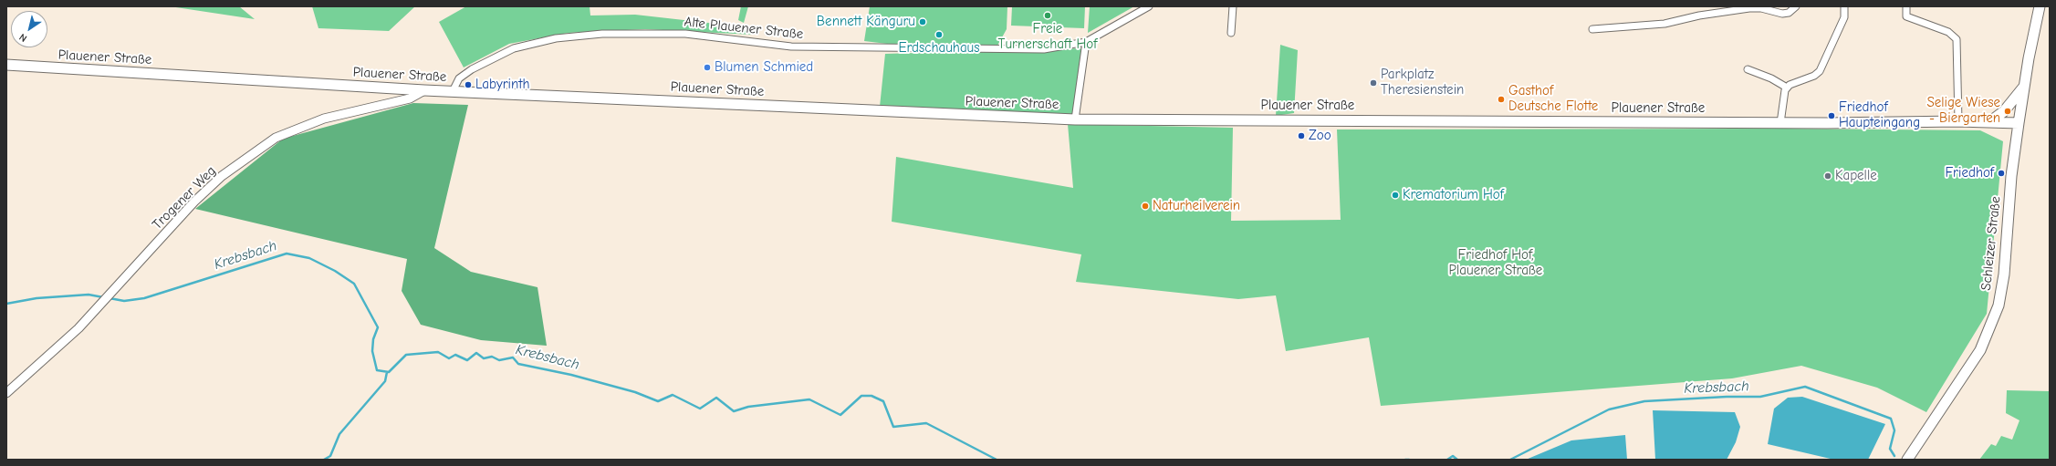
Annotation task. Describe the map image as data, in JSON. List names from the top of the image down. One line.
{"streets":{"main road":["Plauener Straße","Schleizer Straße"],"street":["Alte Plauener Straße","Trogener Weg"]},"crossings":[["Alte Plauener Straße","Plauener Straße"],["Plauener Straße","Trogener Weg"],["Plauener Straße","Schleizer Straße"]],"water":["Krebsbach"],"parks":["Friedhof Hof, Plauener Straße"],"places":["Freie Turnerschaft Hof","Bennett Känguru","Erdschauhaus","Blumen Schmied","Parkplatz Theresienstein","Labyrinth","Gasthof Deutsche Flotte","Selige Wiese - Biergarten","Friedhof Haupteingang","Zoo","Friedhof","Kapelle","Krematorium Hof","Naturheilverein"],"north":"bottom left"}
